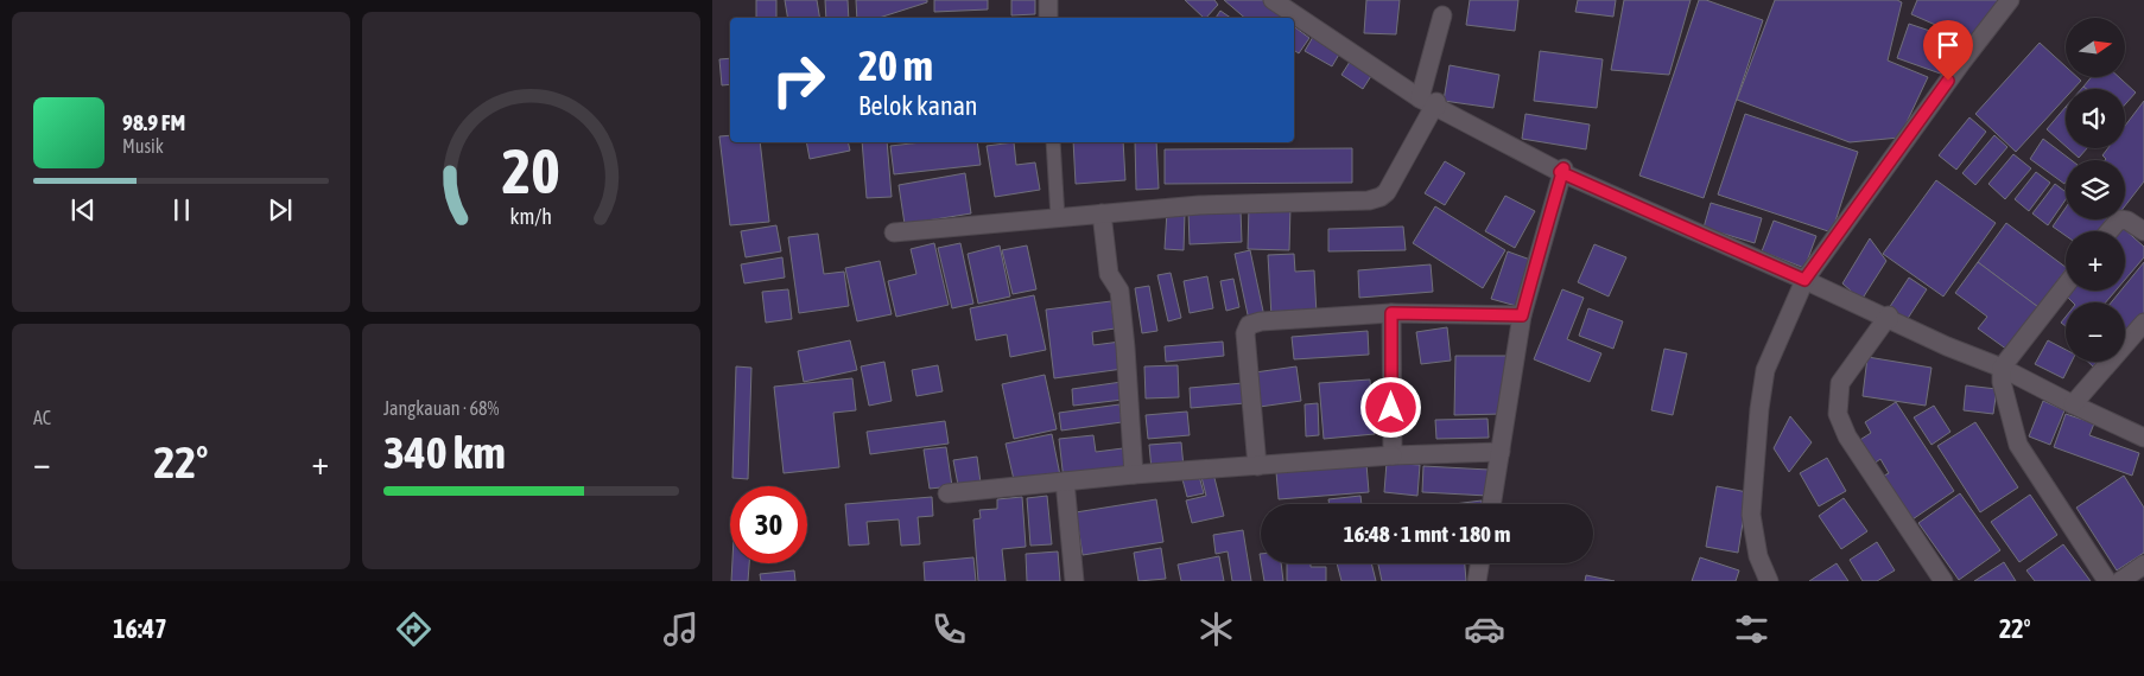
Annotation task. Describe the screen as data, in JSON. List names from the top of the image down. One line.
{"north":"right","page":{"map_buttons":["+","−"],"turn":["20 m","Belok kanan"],"song":["98.9 FM","Musik"],"tile":["AC",["Jangkauan · 68%","340 km"]],"heat":["−","22°","+"],"limit":"30","trip":"16:48 · 1 mnt · 180 m","tabs":["16:47","22°"],"gauge":["20","km/h"]}}
